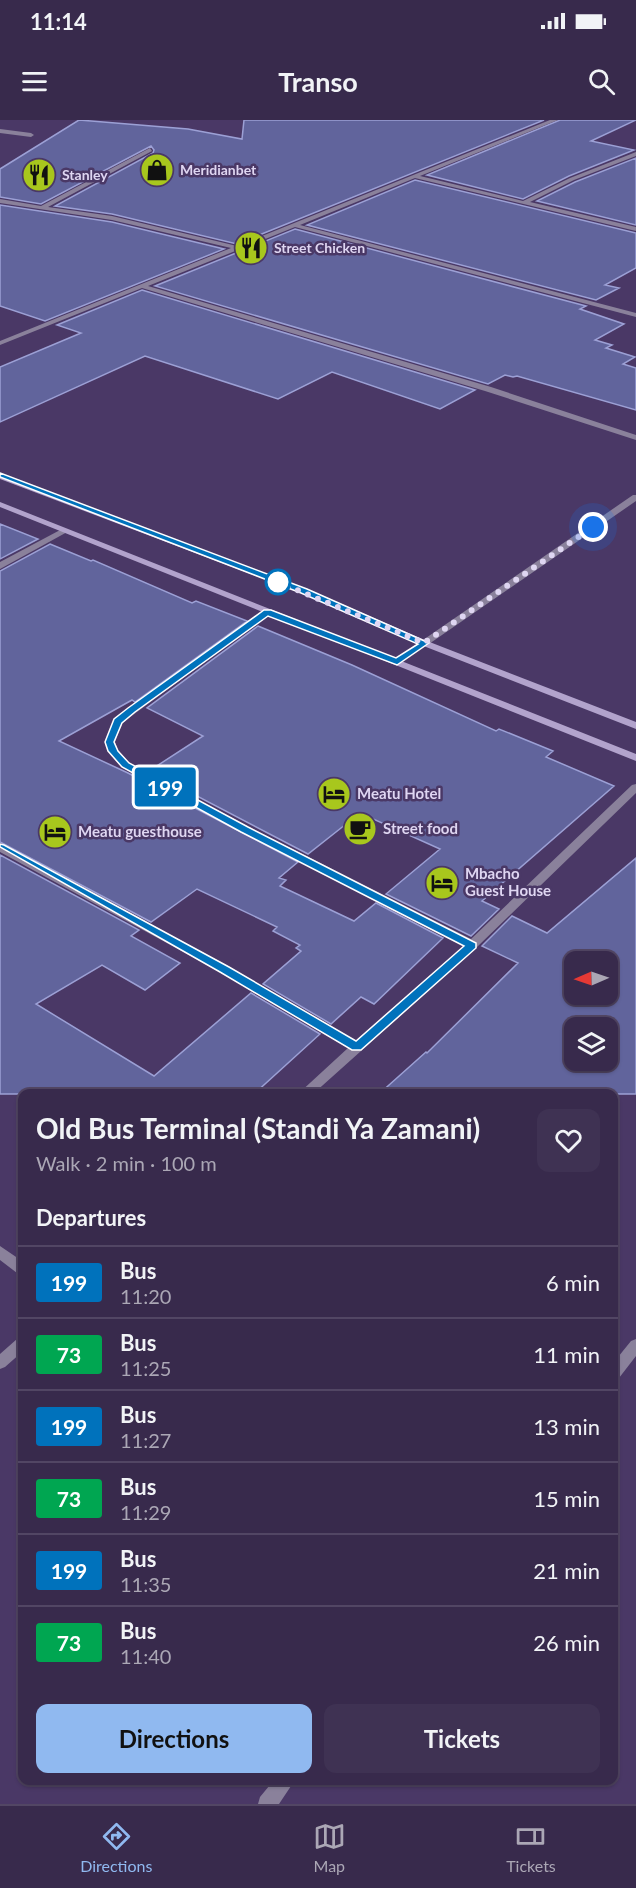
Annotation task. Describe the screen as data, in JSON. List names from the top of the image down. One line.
{"places":{"shop":["Meridianbet"],"restaurant":["Stanley","Street Chicken"],"hotel":["Meatu Hotel","Meatu guesthouse","Mbacho Guest House"],"cafe":["Street food"]},"lines":["bus line 199"],"north":"left","page":{"status":"11:14","header":"Transo","on_map":"199","heading":[["Old Bus Terminal (Standi Ya Zamani)","Walk · 2 min · 100 m"],"Departures"],"list":[{"mark":"199","name":"Bus","note":"11:20","value":"6 min"},{"mark":"73","name":"Bus","note":"11:25","value":"11 min"},{"mark":"199","name":"Bus","note":"11:27","value":"13 min"},{"mark":"73","name":"Bus","note":"11:29","value":"15 min"},{"mark":"199","name":"Bus","note":"11:35","value":"21 min"},{"mark":"73","name":"Bus","note":"11:40","value":"26 min"}],"buttons":["Directions","Tickets"],"tabs":["Directions","Map","Tickets"]}}
